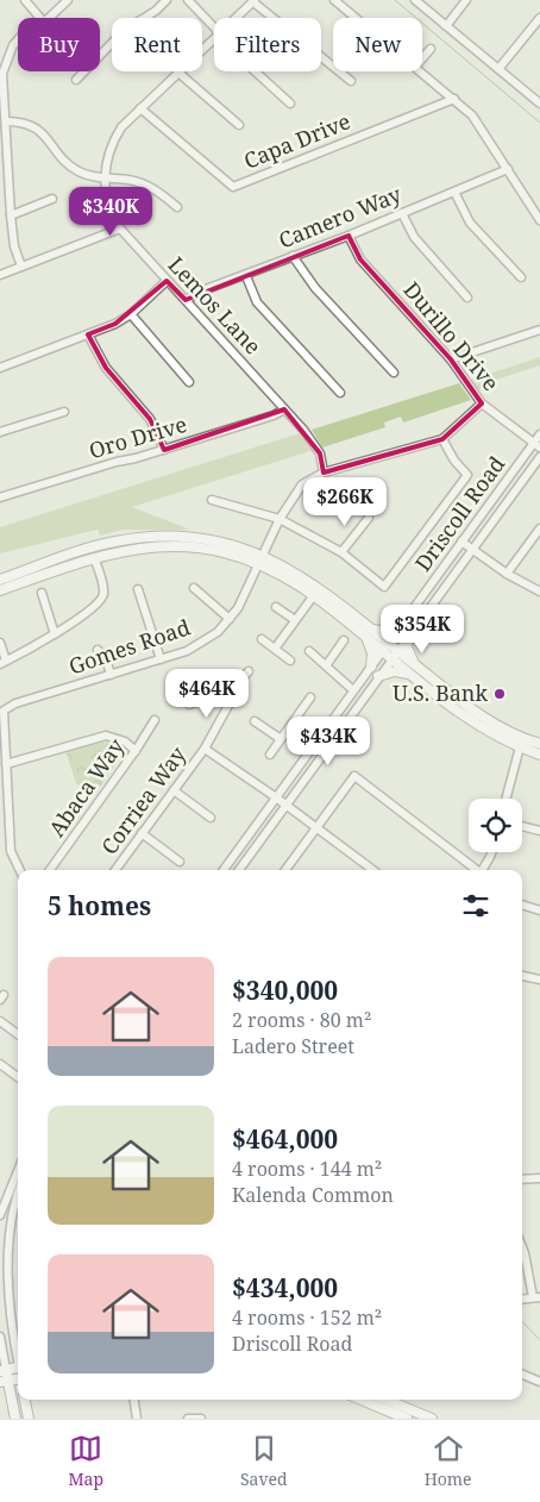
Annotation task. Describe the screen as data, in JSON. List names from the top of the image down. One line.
{"streets":{"street":["Capa Drive","Camero Way","Lemos Lane","Durillo Drive","Oro Drive","Driscoll Road","Gomes Road","Abaca Way","Corriea Way"]},"crossings":[["Capa Drive","Lemos Lane"],["Camero Way","Lemos Lane"],["Camero Way","Durillo Drive"],["Lemos Lane","Oro Drive"],["Lemos Lane","Gomes Road"],["Durillo Drive","Driscoll Road"],["Durillo Drive","Gomes Road"]],"places":["U.S. Bank"],"page":{"chip":["Buy","Rent","Filters","New"],"price":["$340K","$266K","$354K","$464K","$434K"],"heading":"5 homes","list":[{"name":"$340,000","note":"2 rooms · 80 m² · Ladero Street"},{"name":"$464,000","note":"4 rooms · 144 m² · Kalenda Common"},{"name":"$434,000","note":"4 rooms · 152 m² · Driscoll Road"}],"tabs":["Map","Saved","Home"]}}
